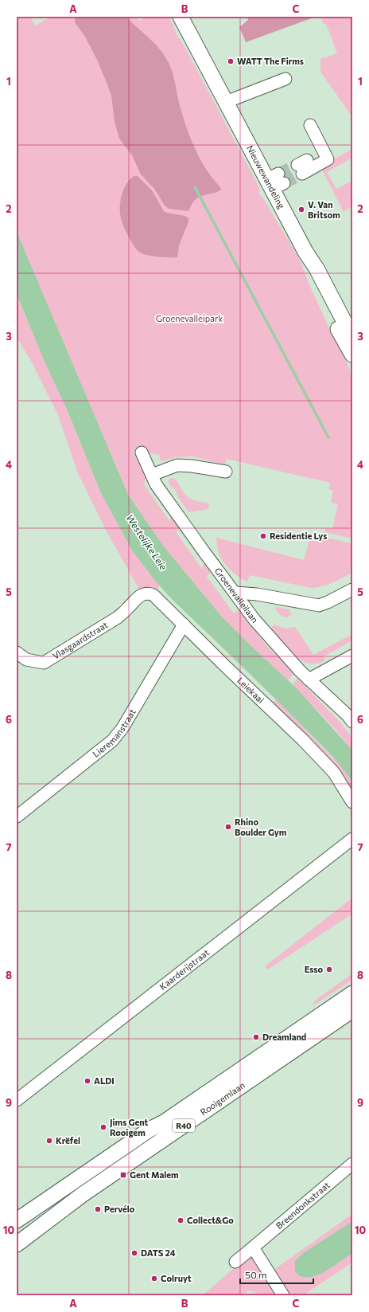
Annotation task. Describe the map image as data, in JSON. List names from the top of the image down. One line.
{"streets":{"main road":["Nieuwewandeling","Rooigemlaan","R40"],"street":["Groenevalleilaan","Vlasgaardstraat","Leiekaai","Lieremanstraat","Kaarderijstraat","Breendonkstraat"]},"crossings":[["Vlasgaardstraat","Leiekaai"],["Leiekaai","Lieremanstraat"]],"water":["Westelijke Leie"],"parks":["Groenevalleipark"],"places":{"other":["WATT The Firms","V. Van Britsom","Residentie Lys","Rhino Boulder Gym","Esso","Dreamland","ALDI","Jims Gent Rooigem","Krëfel","Pervélo","Collect&Go","DATS 24","Colruyt"],"transit":["Gent Malem"]},"scale_bar":"50 m","grid":{"columns":["A","B","C"],"rows":["1","2","3","4","5","6","7","8","9","10"]}}
